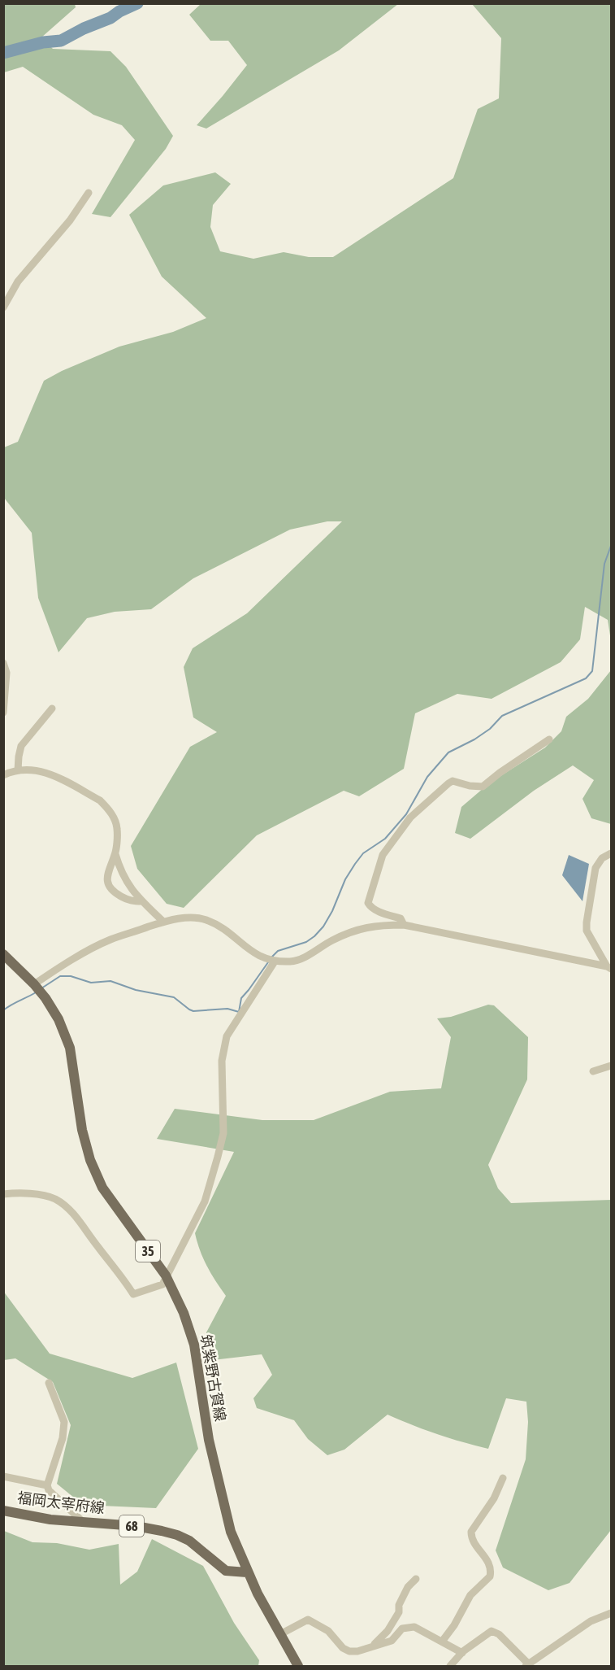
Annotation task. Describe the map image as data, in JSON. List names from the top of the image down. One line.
{"streets":{"main road":["35","筑紫野古賀線","福岡太宰府線","68"]},"crossings":[["筑紫野古賀線","福岡太宰府線"]]}
